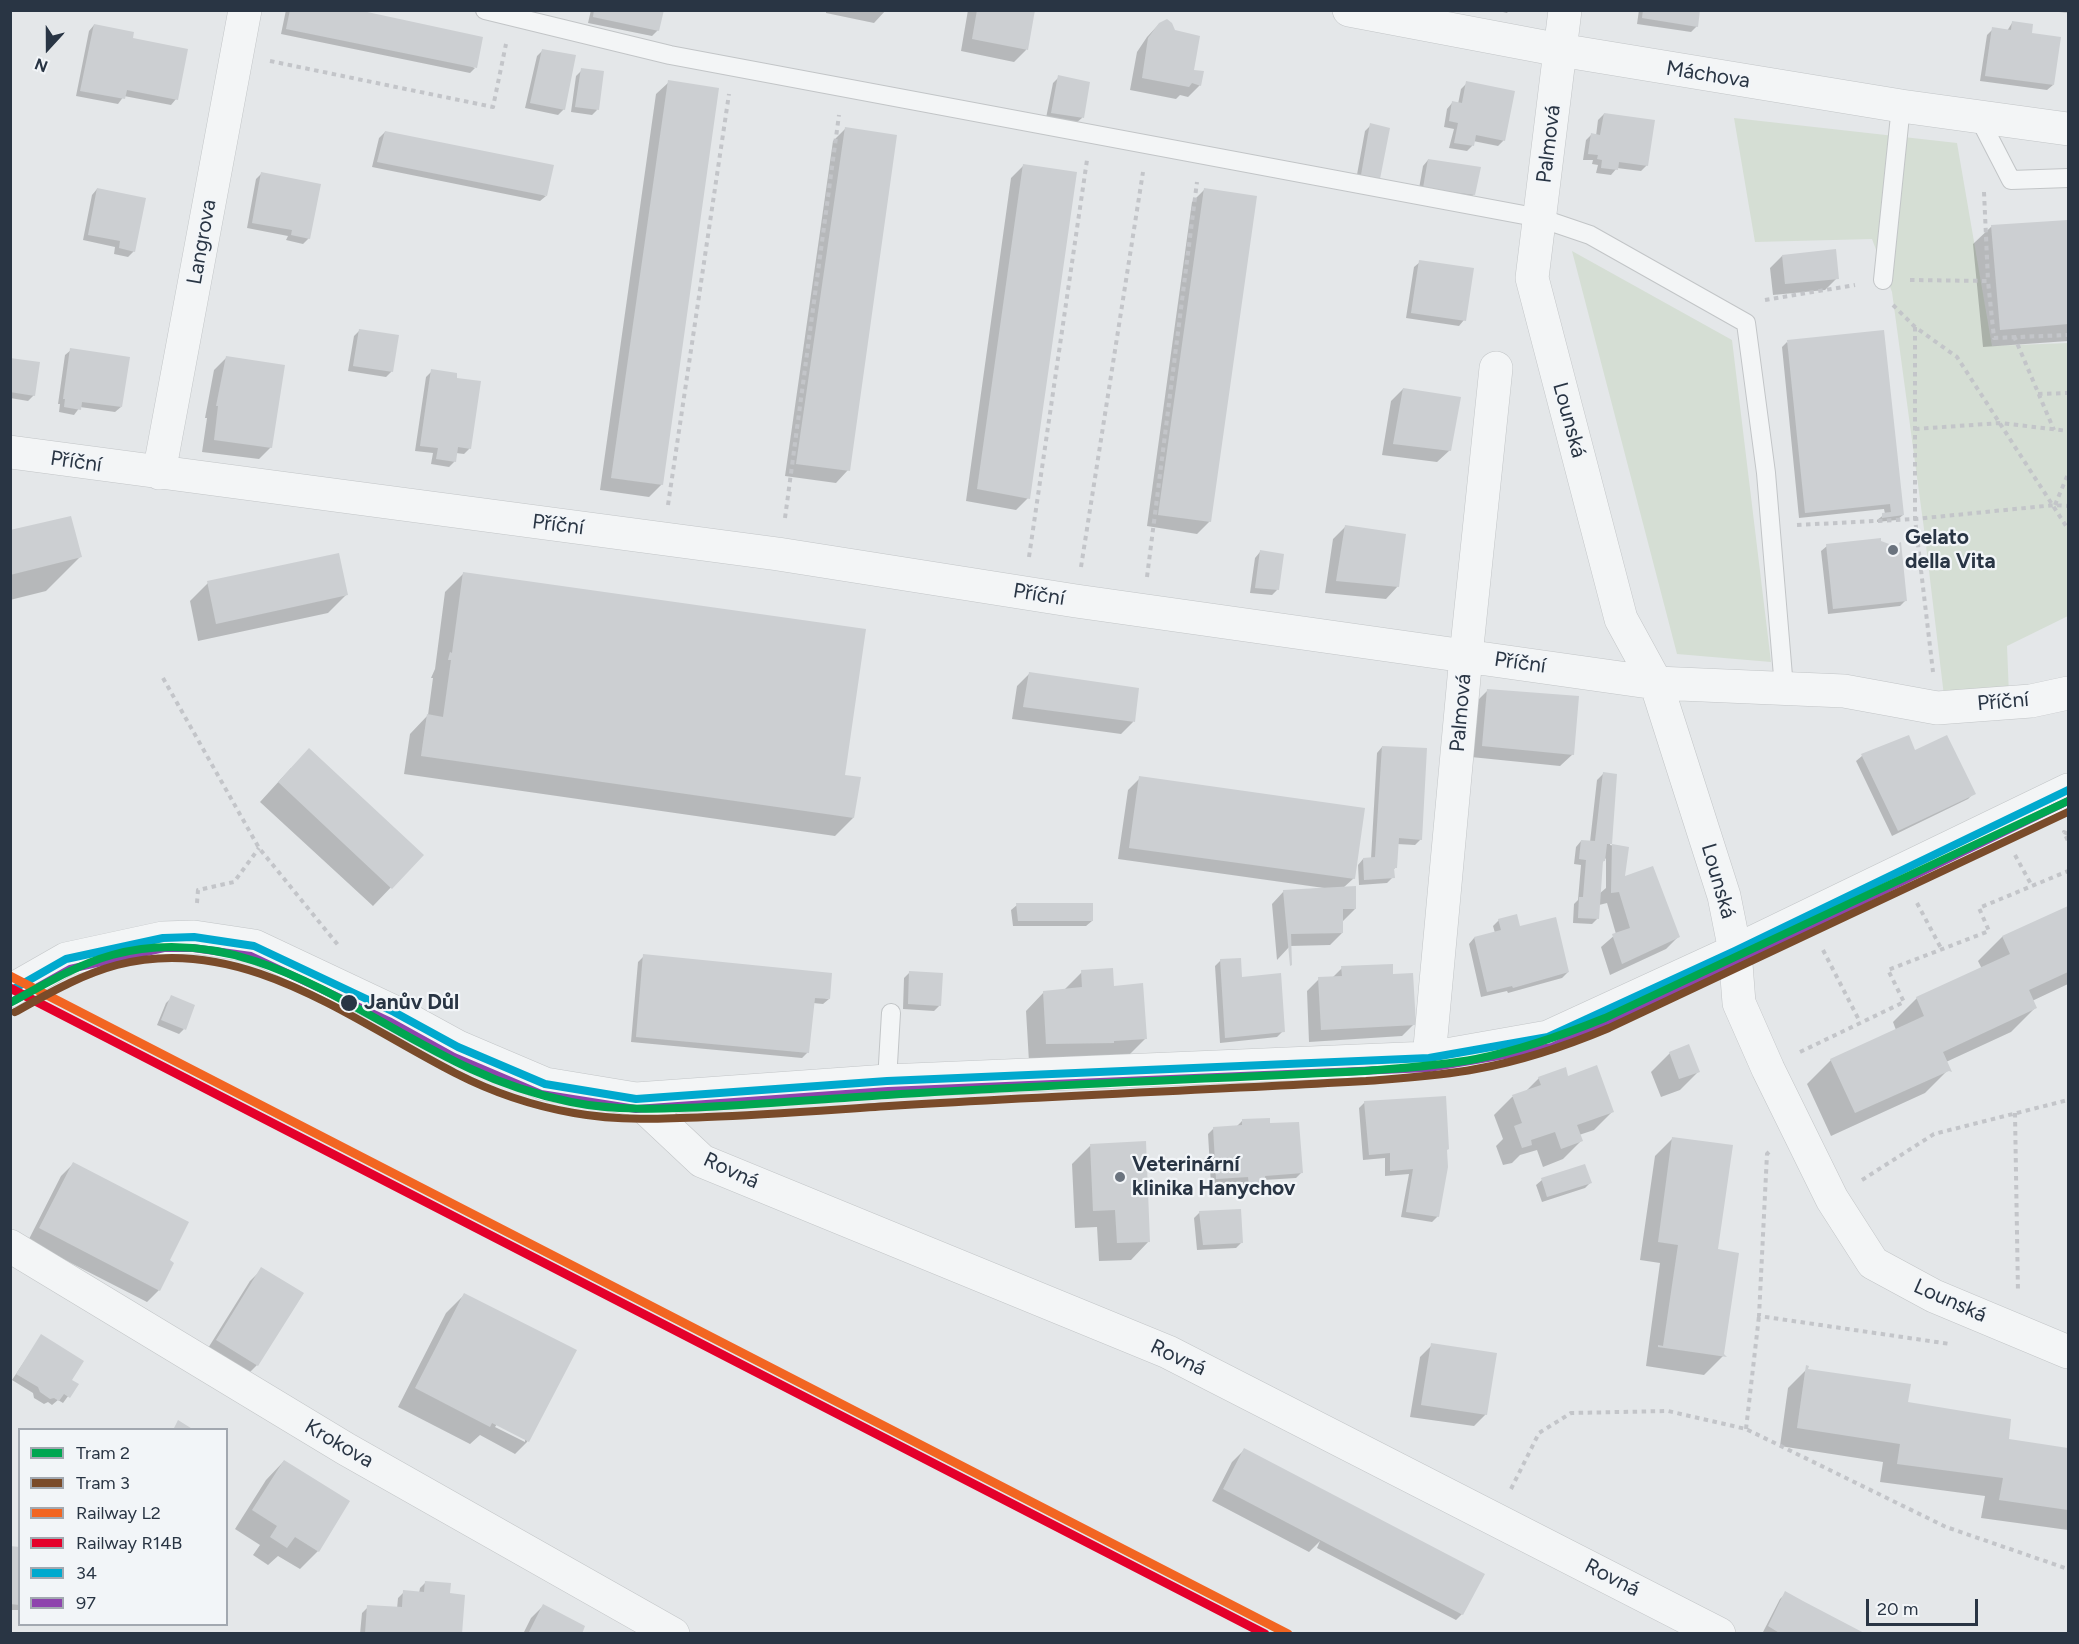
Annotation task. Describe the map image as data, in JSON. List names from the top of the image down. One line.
{"streets":{"street":["Máchova","Palmová","Langrova","Lounská","Příční","Rovná","Krokova"]},"crossings":[["Máchova","Palmová"],["Palmová","Lounská"],["Palmová","Příční"],["Langrova","Příční"],["Lounská","Příční"]],"places":["Gelato della Vita","Janův Důl","Veterinární klinika Hanychov"],"lines":["transit line 34","tram line 2","transit line 97","tram line 3","rail line L2","rail line R14B"],"legend":["Tram 2","Tram 3","Railway L2","Railway R14B","34","97"],"scale_bar":"20 m","north":"bottom"}
